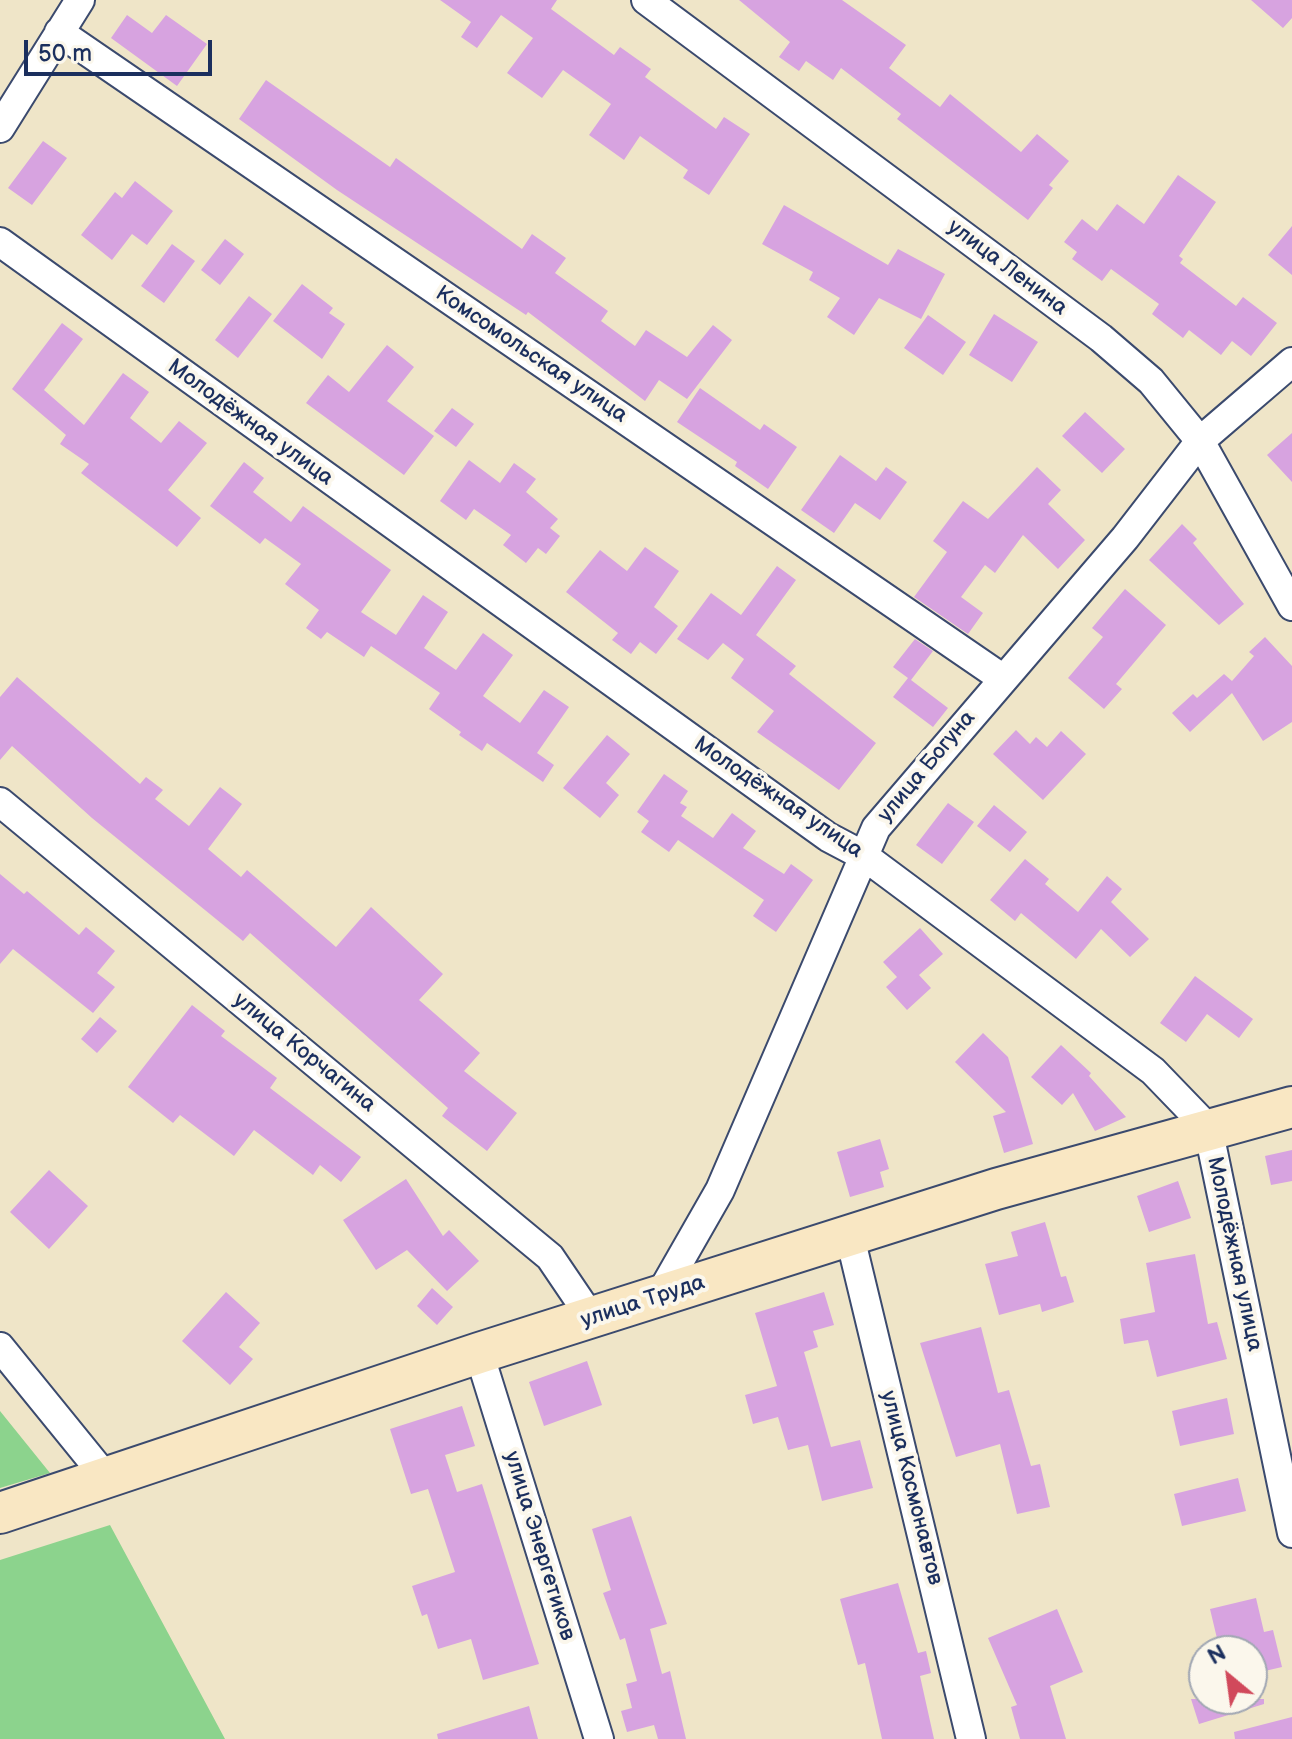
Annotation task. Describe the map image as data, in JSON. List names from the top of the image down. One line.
{"streets":{"street":["улица Ленина","Комсомольская улица","Молодёжная улица","улица Богуна","улица Корчагина","улица Труда","улица Космонавтов","улица Энергетиков"]},"crossings":[["улица Ленина","улица Богуна"],["Комсомольская улица","улица Богуна"],["Молодёжная улица","улица Богуна"],["Молодёжная улица","улица Труда"],["улица Богуна","улица Труда"],["улица Корчагина","улица Труда"],["улица Труда","улица Космонавтов"],["улица Труда","улица Энергетиков"]],"scale_bar":"50 m","north":"top left"}
